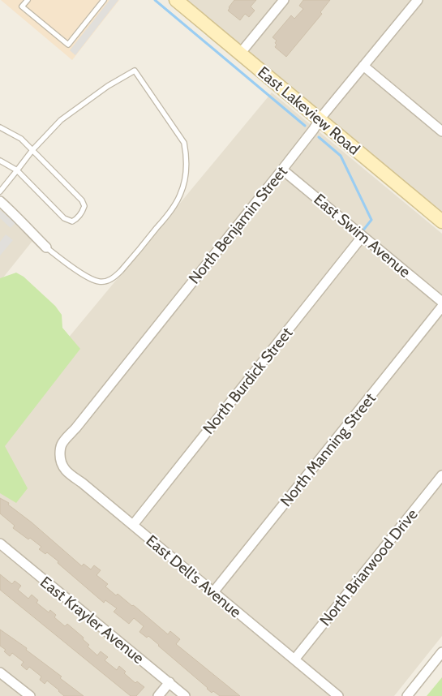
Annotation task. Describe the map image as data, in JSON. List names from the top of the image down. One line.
{"streets":{"street":["East Lakeview Road","North Benjamin Street","East Swim Avenue","North Burdick Street","North Manning Street","North Briarwood Drive","East Dell's Avenue","East Krayler Avenue"]},"crossings":[["East Lakeview Road","North Benjamin Street"],["North Benjamin Street","East Swim Avenue"],["North Benjamin Street","East Dell's Avenue"],["East Swim Avenue","North Burdick Street"],["North Burdick Street","East Dell's Avenue"],["North Manning Street","East Dell's Avenue"],["North Briarwood Drive","East Dell's Avenue"]]}
